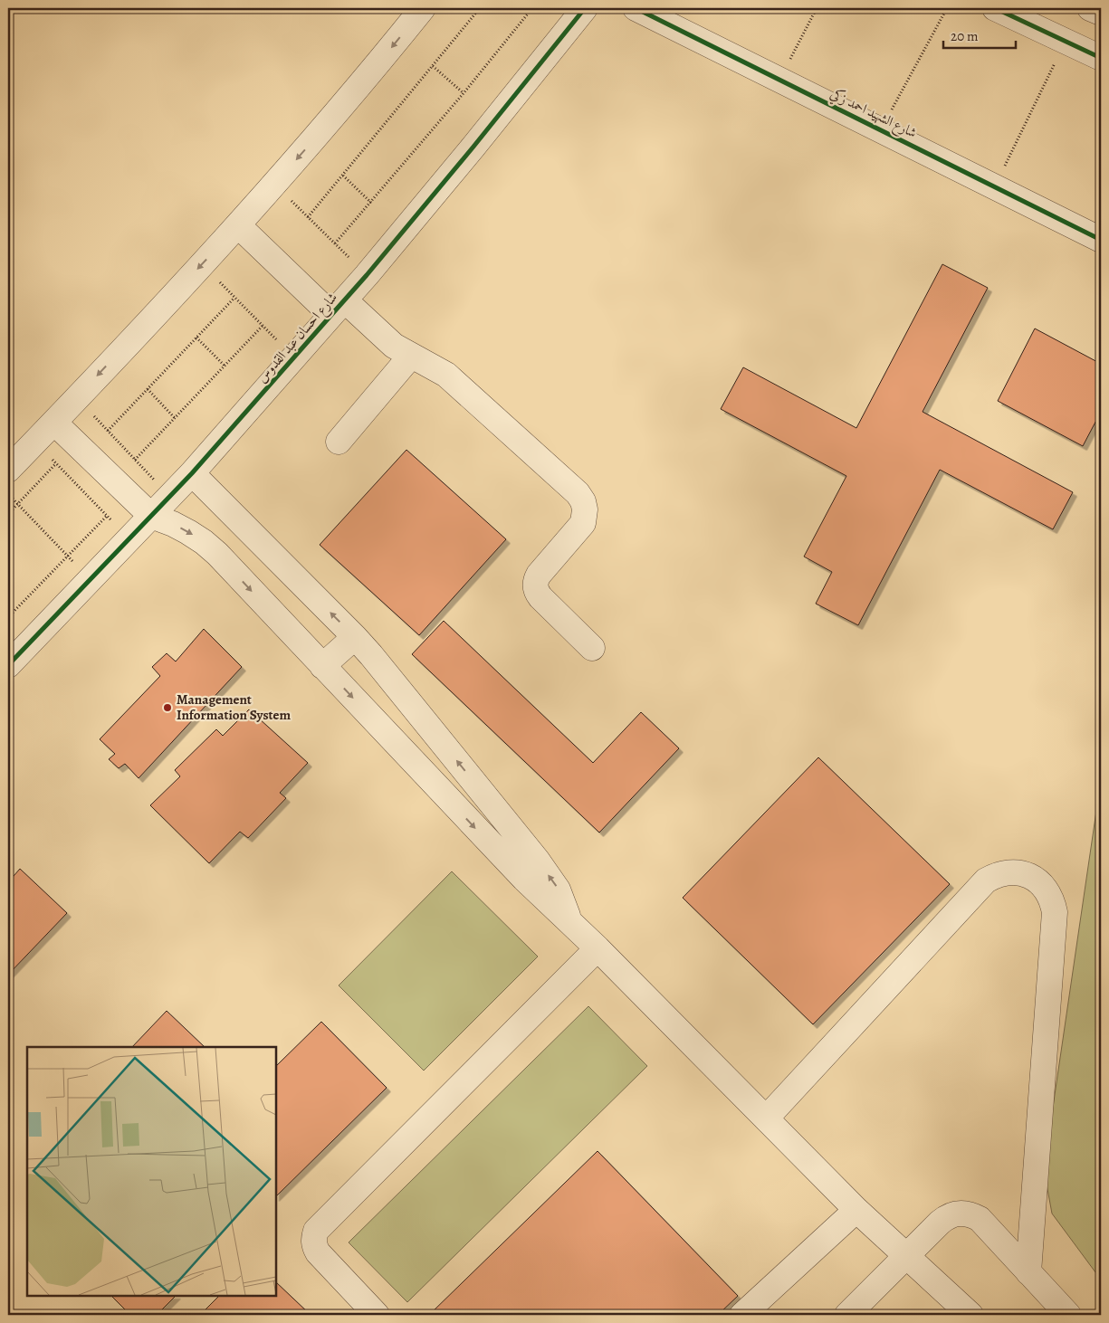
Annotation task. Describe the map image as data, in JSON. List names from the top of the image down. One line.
{"streets":{"street":["شارع الشهيد احمد زكي","شارع احسان عبد القدوس"]},"places":["Management Information System"],"scale_bar":"20 m"}
